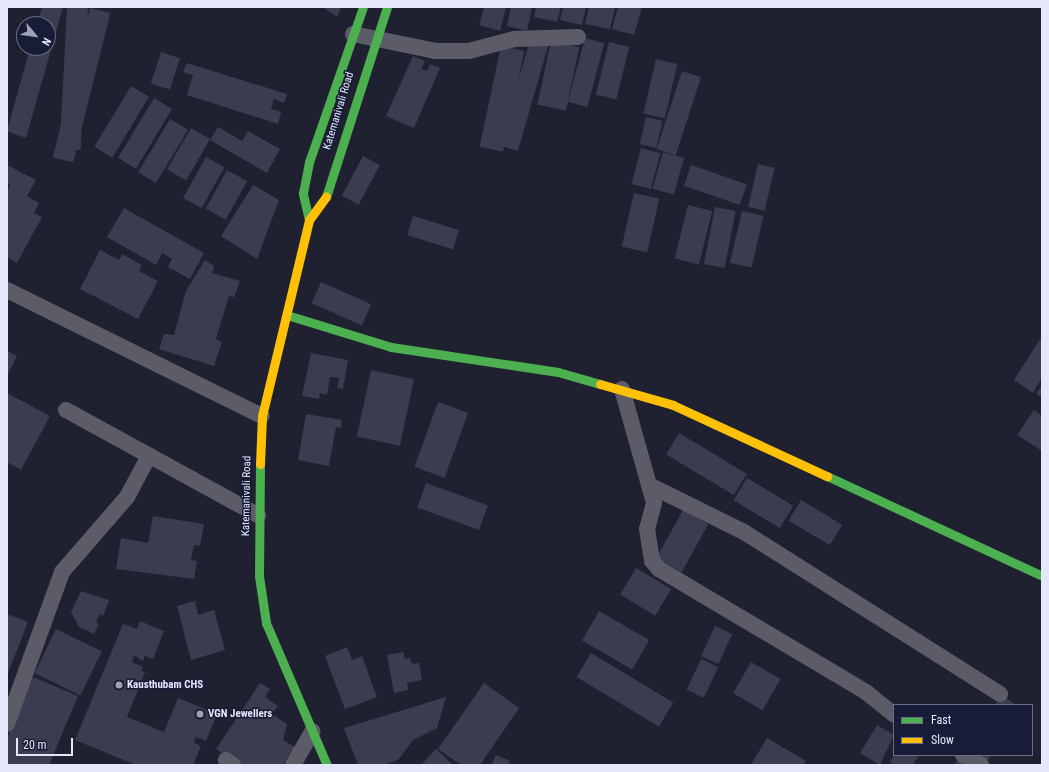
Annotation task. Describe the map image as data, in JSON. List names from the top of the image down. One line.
{"streets":{"main road":["Katemanivali Road"]},"places":["Kausthubam CHS","VGN Jewellers"],"legend":["Fast","Slow"],"scale_bar":"20 m","north":"bottom right"}
